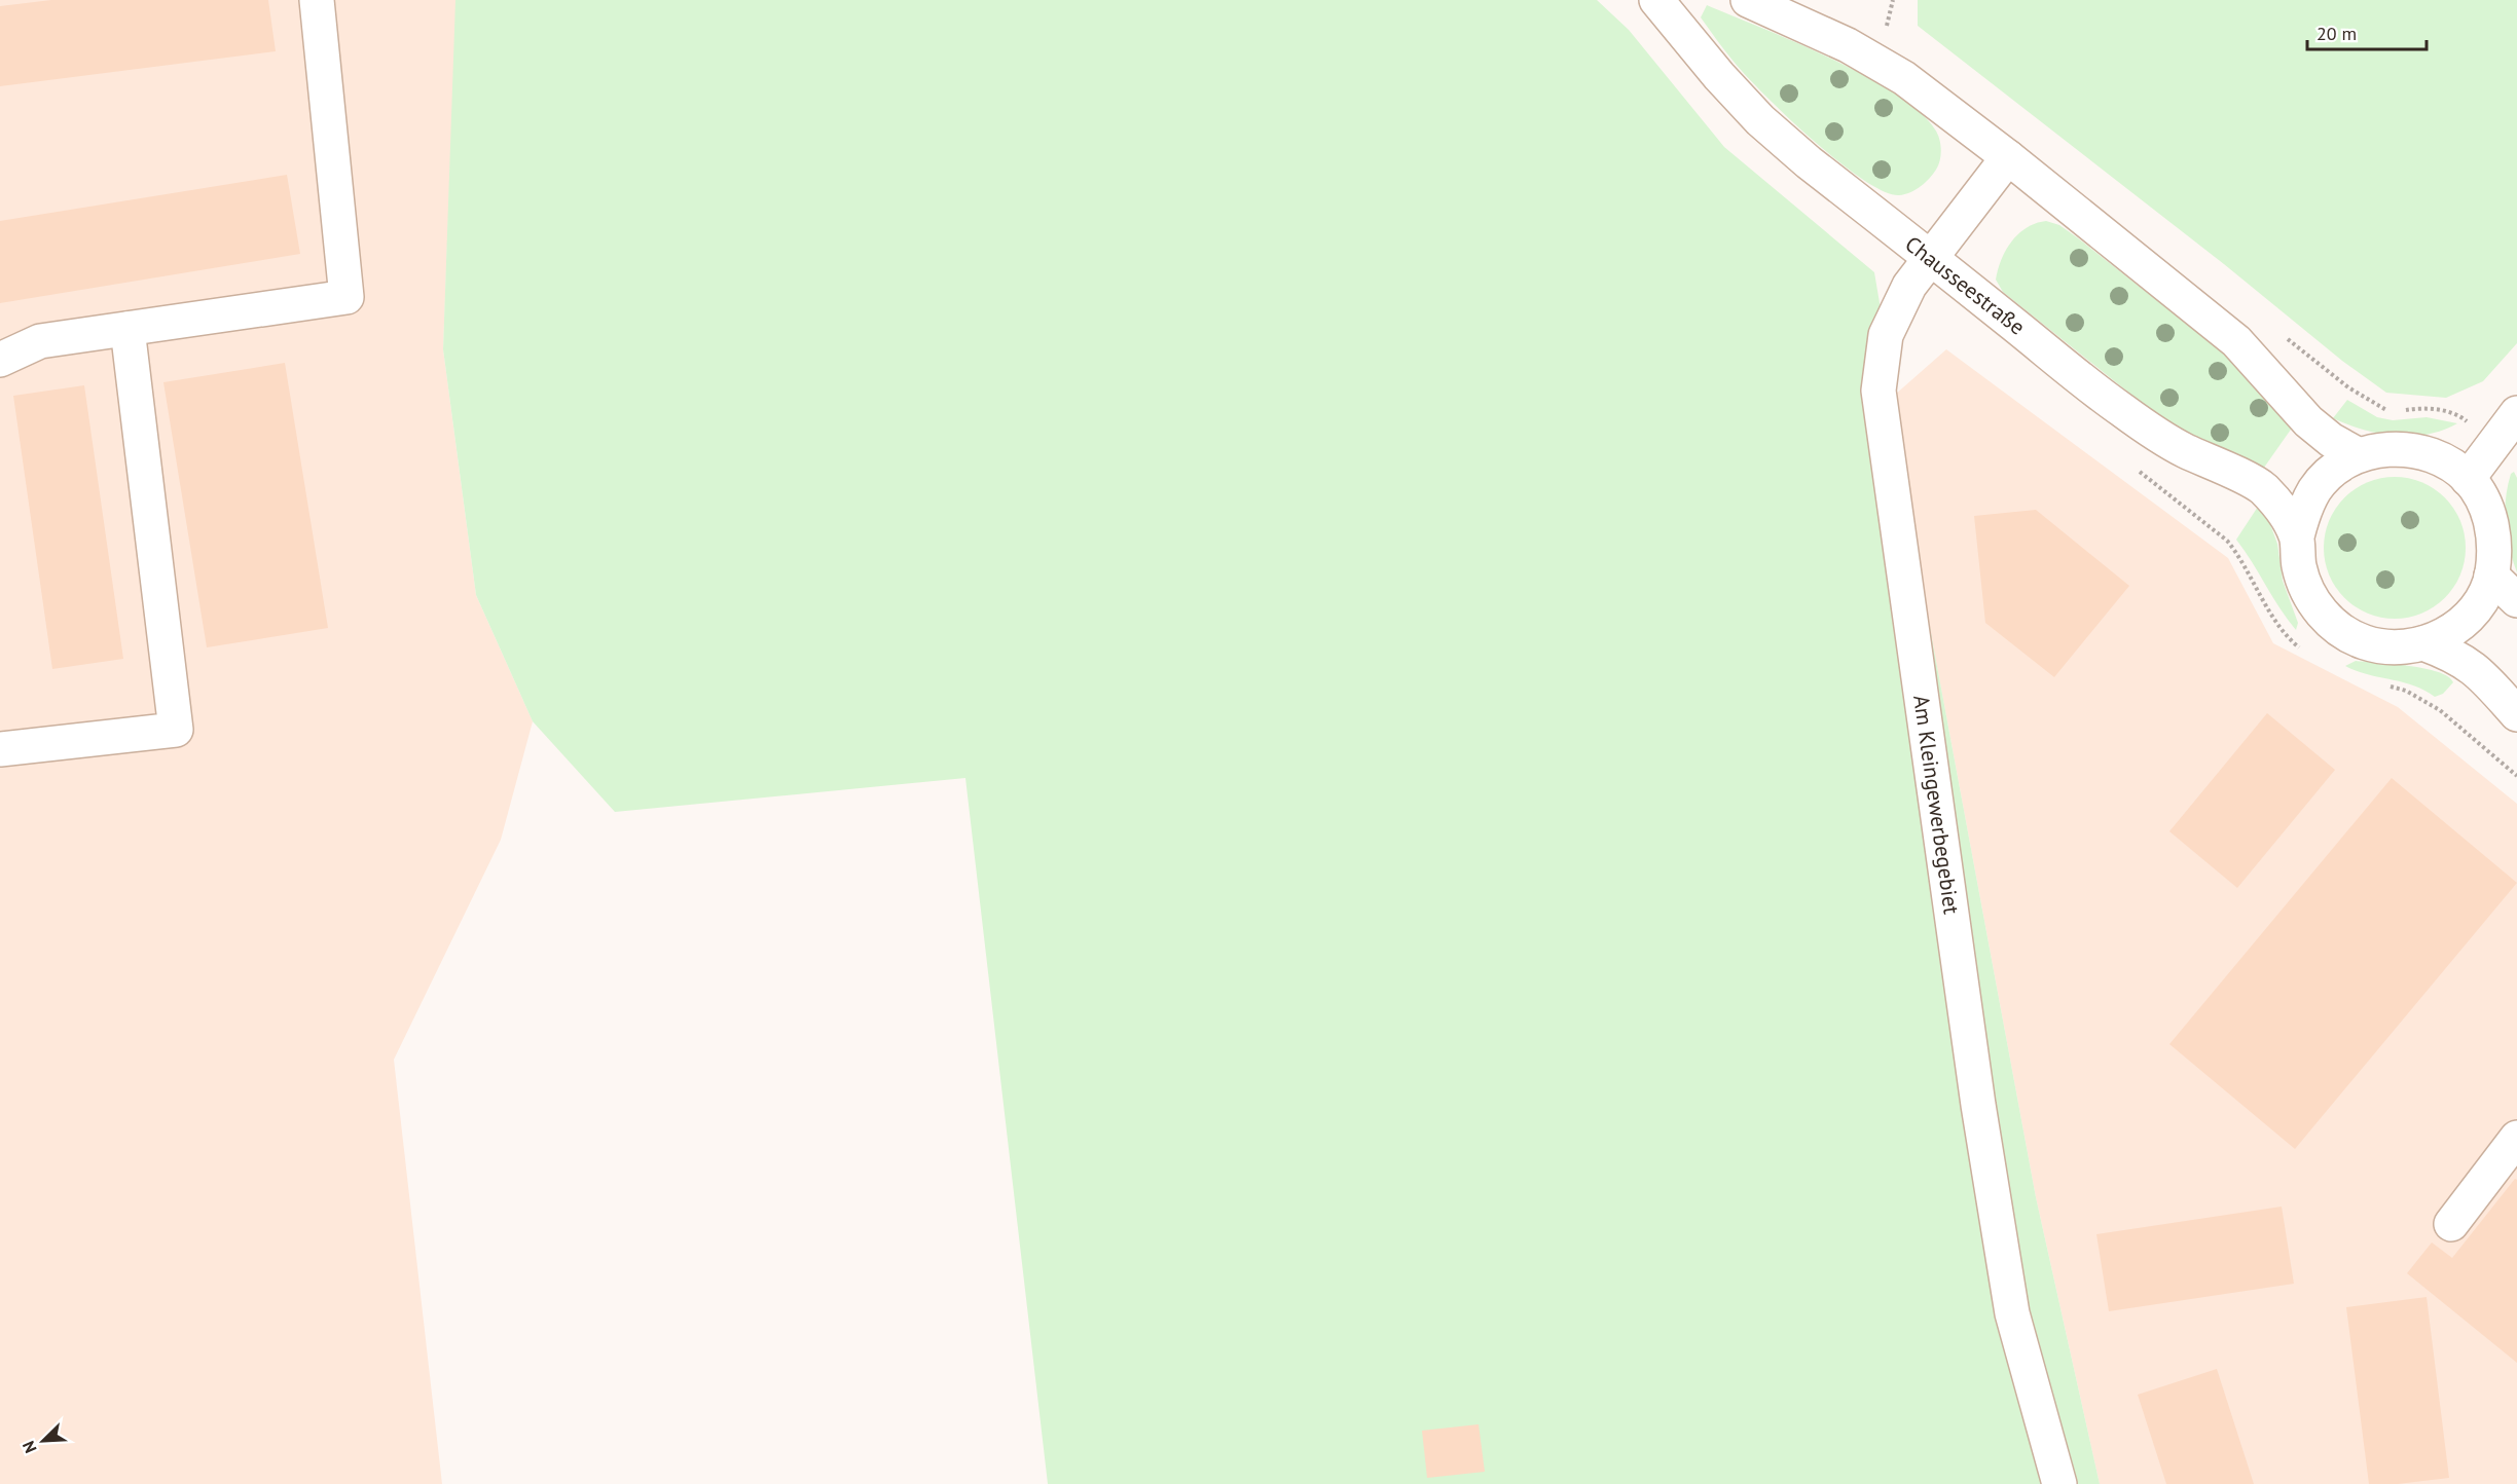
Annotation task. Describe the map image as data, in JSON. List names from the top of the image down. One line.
{"streets":{"street":["Chausseestraße","Am Kleingewerbegebiet"]},"crossings":[["Chausseestraße","Am Kleingewerbegebiet"]],"scale_bar":"20 m","north":"bottom left"}
